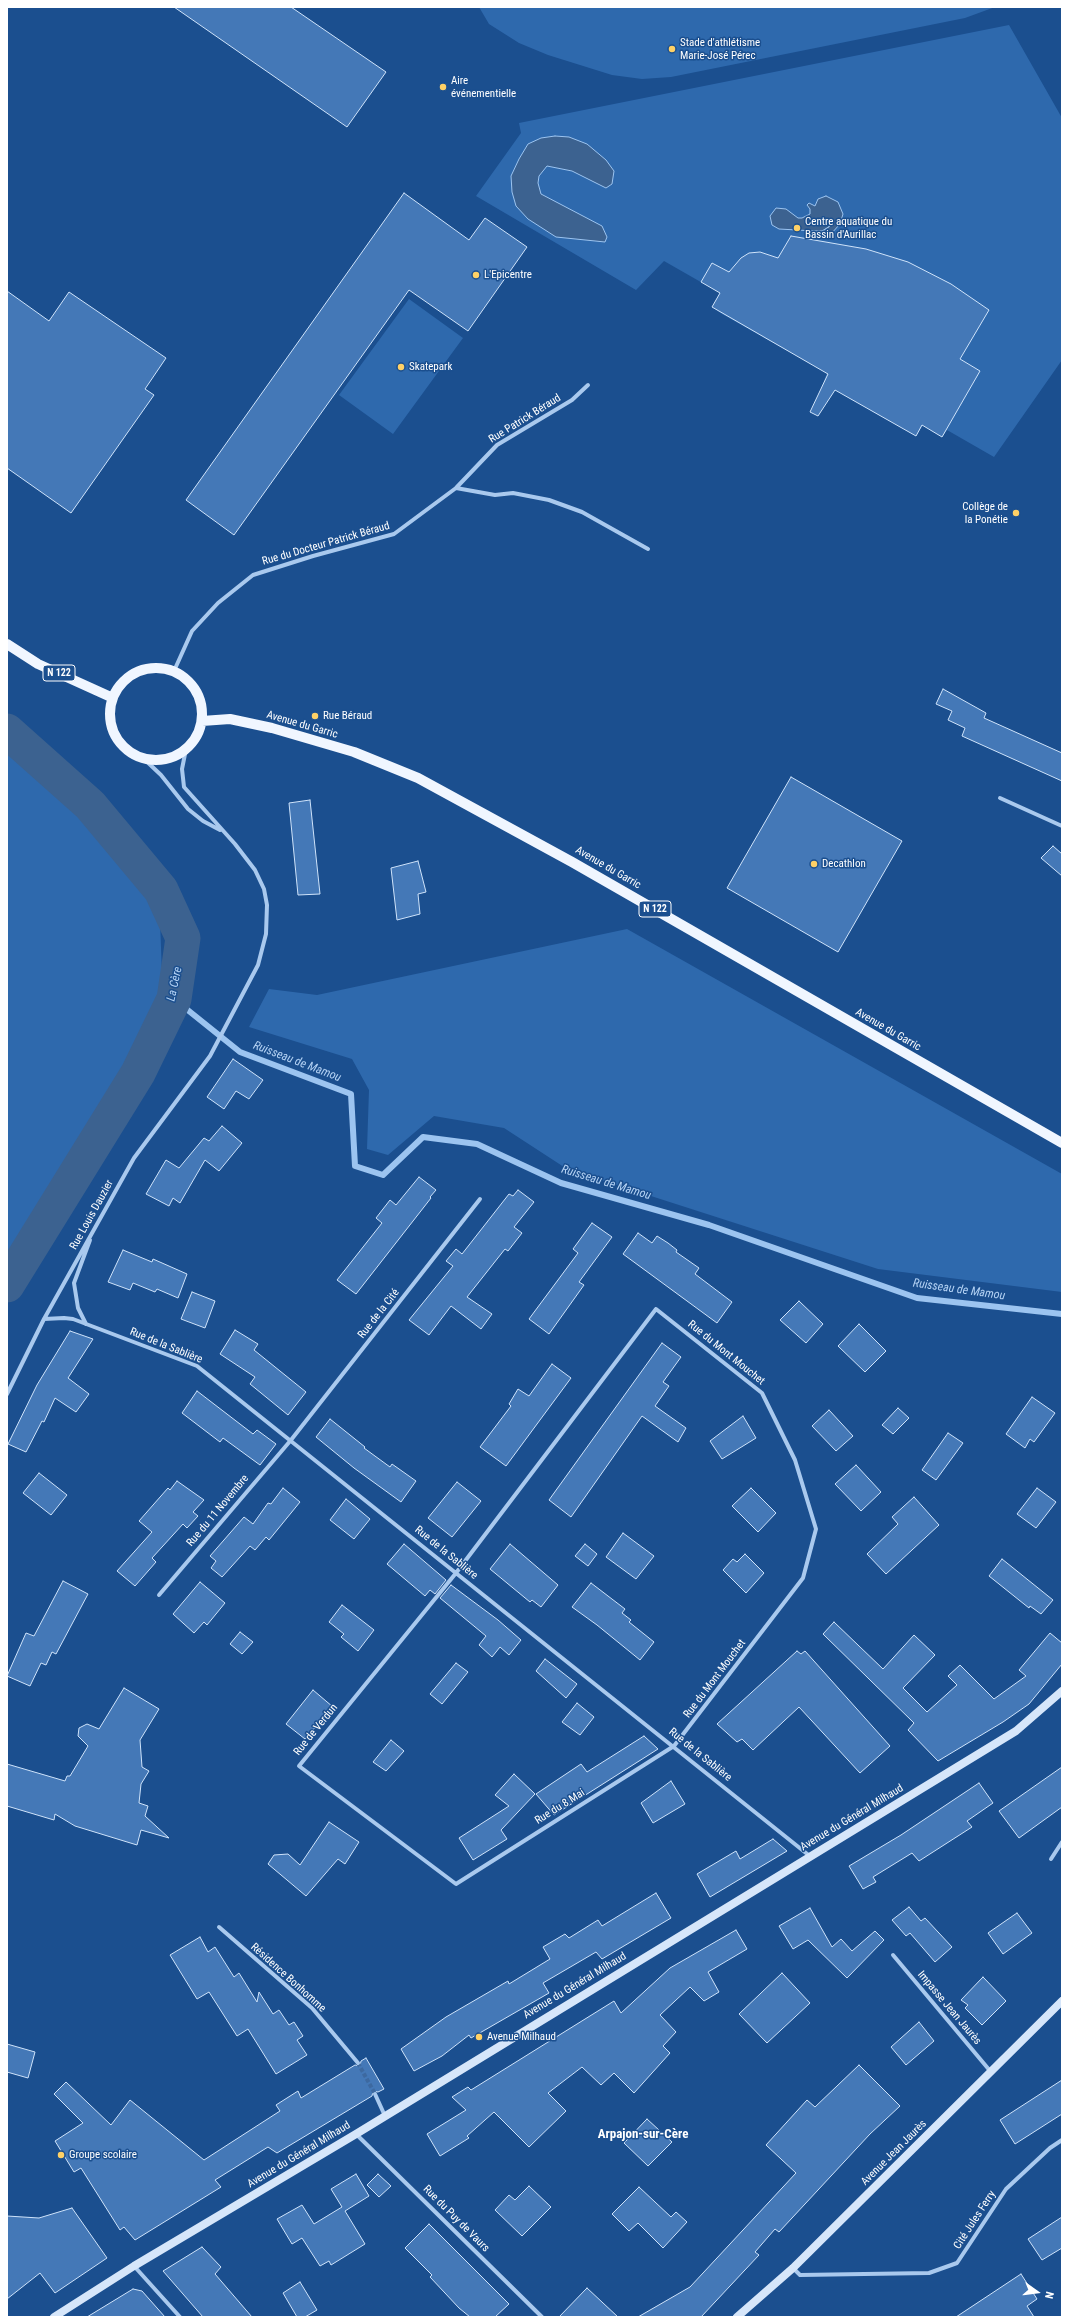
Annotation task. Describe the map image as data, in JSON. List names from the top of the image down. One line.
{"streets":{"main road":["N 122","Avenue du Garric","Avenue du Général Milhaud","Avenue Jean Jaurès"],"street":["Rue Patrick Béraud","Rue du Docteur Patrick Béraud","Rue Louis Dauzier","Rue de la Cité","Rue de la Sablière","Rue du Mont Mouchet","Rue du 11 Novembre","Rue de Verdun","Rue du 8 Mai","Résidence Bonhomme","Impasse Jean Jaurès","Rue du Puy de Vaurs","Cité Jules Ferry"]},"crossings":[["Rue Patrick Béraud","Rue du Docteur Patrick Béraud"],["Rue du Docteur Patrick Béraud","N 122"],["Rue du Docteur Patrick Béraud","Avenue du Garric"],["N 122","Avenue du Garric"],["Rue Louis Dauzier","Rue de la Sablière"],["Rue de la Cité","Rue de la Sablière"],["Rue de la Cité","Rue du 11 Novembre"],["Rue de la Sablière","Rue du Mont Mouchet"],["Rue de la Sablière","Rue du 11 Novembre"],["Rue de la Sablière","Rue de Verdun"],["Rue de la Sablière","Rue du 8 Mai"],["Rue de la Sablière","Avenue du Général Milhaud"],["Rue du Mont Mouchet","Rue de Verdun"],["Rue du Mont Mouchet","Rue du 8 Mai"],["Rue de Verdun","Rue du 8 Mai"],["Avenue du Général Milhaud","Rue du Puy de Vaurs"],["Impasse Jean Jaurès","Avenue Jean Jaurès"],["Avenue Jean Jaurès","Cité Jules Ferry"]],"districts":["Arpajon-sur-Cère"],"water":["La Cère","Ruisseau de Mamou"],"places":["Stade d'athlétisme Marie-José Pérec","Aire événementielle","Centre aquatique du Bassin d'Aurillac","L'Epicentre","Skatepark","Collège de la Ponétie","Rue Béraud","Decathlon","Avenue Milhaud","Groupe scolaire"],"north":"right"}
